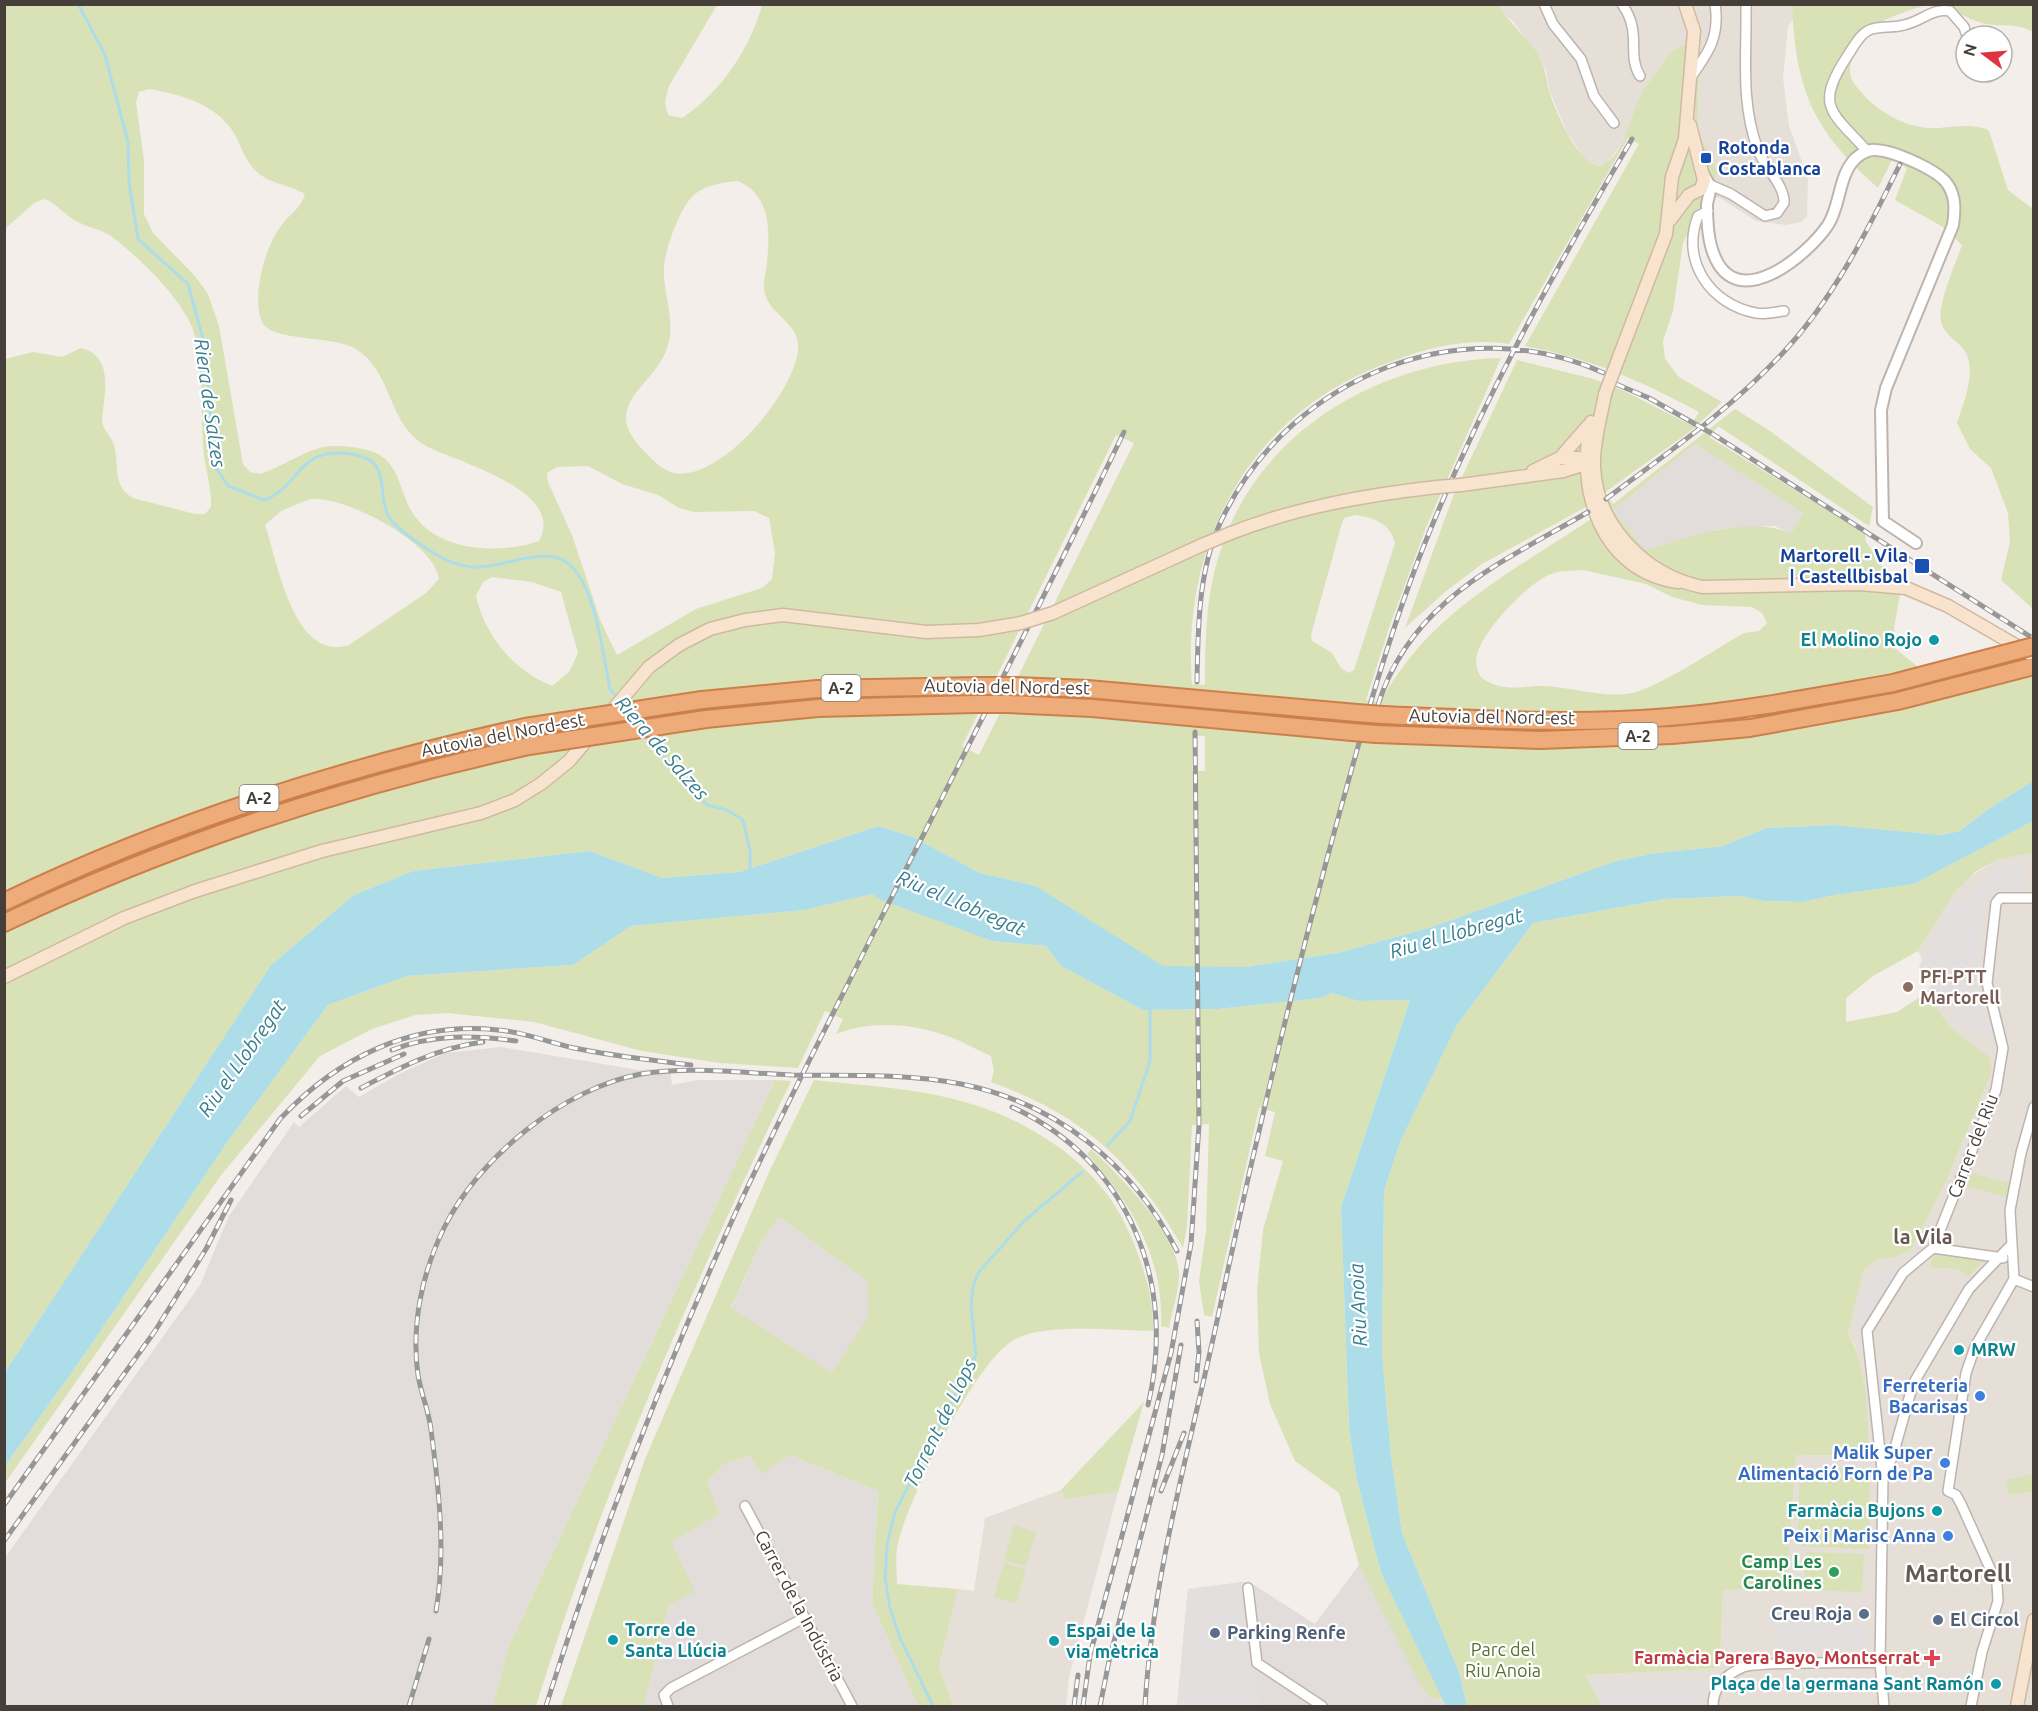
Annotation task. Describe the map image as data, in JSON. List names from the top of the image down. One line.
{"streets":{"highway":["Autovia del Nord-est","A-2"],"street":["Carrer del Riu","Carrer de la Indústria"]},"districts":["la Vila","Martorell"],"water":["Riera de Salzes","Riu el Llobregat","Riu Anoia","Torrent de Llops"],"parks":["Parc del Riu Anoia"],"places":{"transit":["Rotonda Costablanca","Martorell - Vila | Castellbisbal"],"other":["El Molino Rojo","PFI-PTT Martorell","MRW","Ferreteria Bacarisas","Malik Super Alimentació Forn de Pa","Farmàcia Bujons","Peix i Marisc Anna","Camp Les Carolines","Creu Roja","El Circol","Parking Renfe","Torre de Santa Llúcia","Espai de la via mètrica","Plaça de la germana Sant Ramón"],"health":["Farmàcia Parera Bayo, Montserrat"]},"north":"left"}
